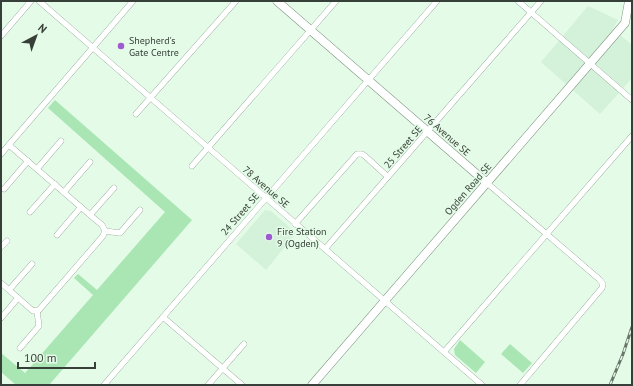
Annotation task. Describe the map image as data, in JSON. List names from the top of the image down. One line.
{"streets":{"street":["76 Avenue SE","25 Street SE","78 Avenue SE","Ogden Road SE","24 Street SE"]},"crossings":[["76 Avenue SE","25 Street SE"],["76 Avenue SE","Ogden Road SE"],["76 Avenue SE","24 Street SE"],["25 Street SE","78 Avenue SE"],["78 Avenue SE","Ogden Road SE"],["78 Avenue SE","24 Street SE"]],"places":["Shepherd's Gate Centre","Fire Station 9 (Ogden)"],"scale_bar":"100 m","north":"top right"}
